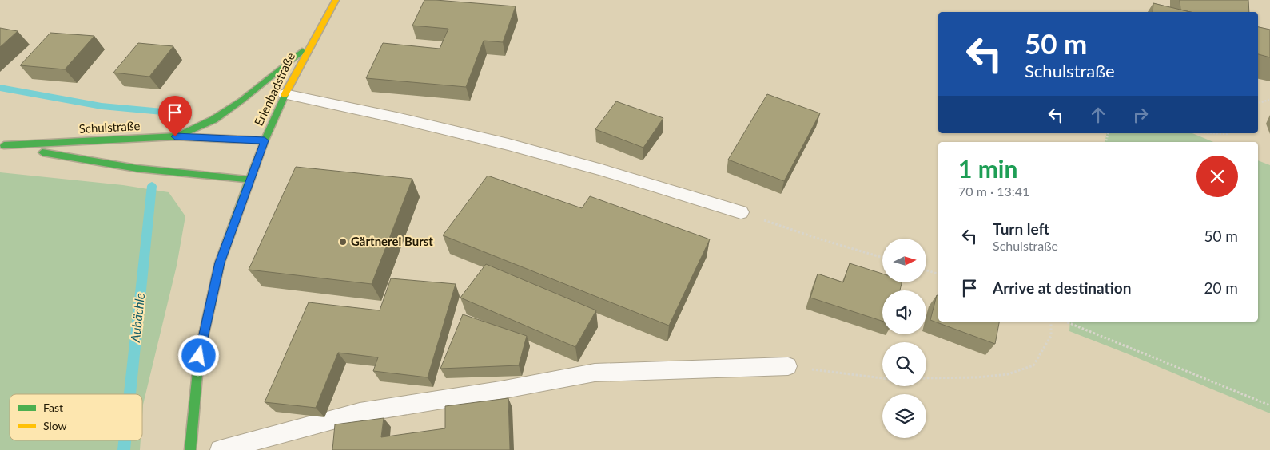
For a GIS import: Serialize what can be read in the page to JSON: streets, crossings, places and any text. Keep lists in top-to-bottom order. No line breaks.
{"streets":{"main road":["Erlenbadstraße","Schulstraße"]},"crossings":[["Erlenbadstraße","Schulstraße"]],"water":["Aubächle"],"places":["Gärtnerei Burst"],"legend":["Fast","Slow"],"north":"right","page":{"turn":["50 m","Schulstraße"],"heading":["1 min","70 m · 13:41"],"list":[{"name":"Turn left","note":"Schulstraße","value":"50 m"},{"name":"Arrive at destination","value":"20 m"}]}}
